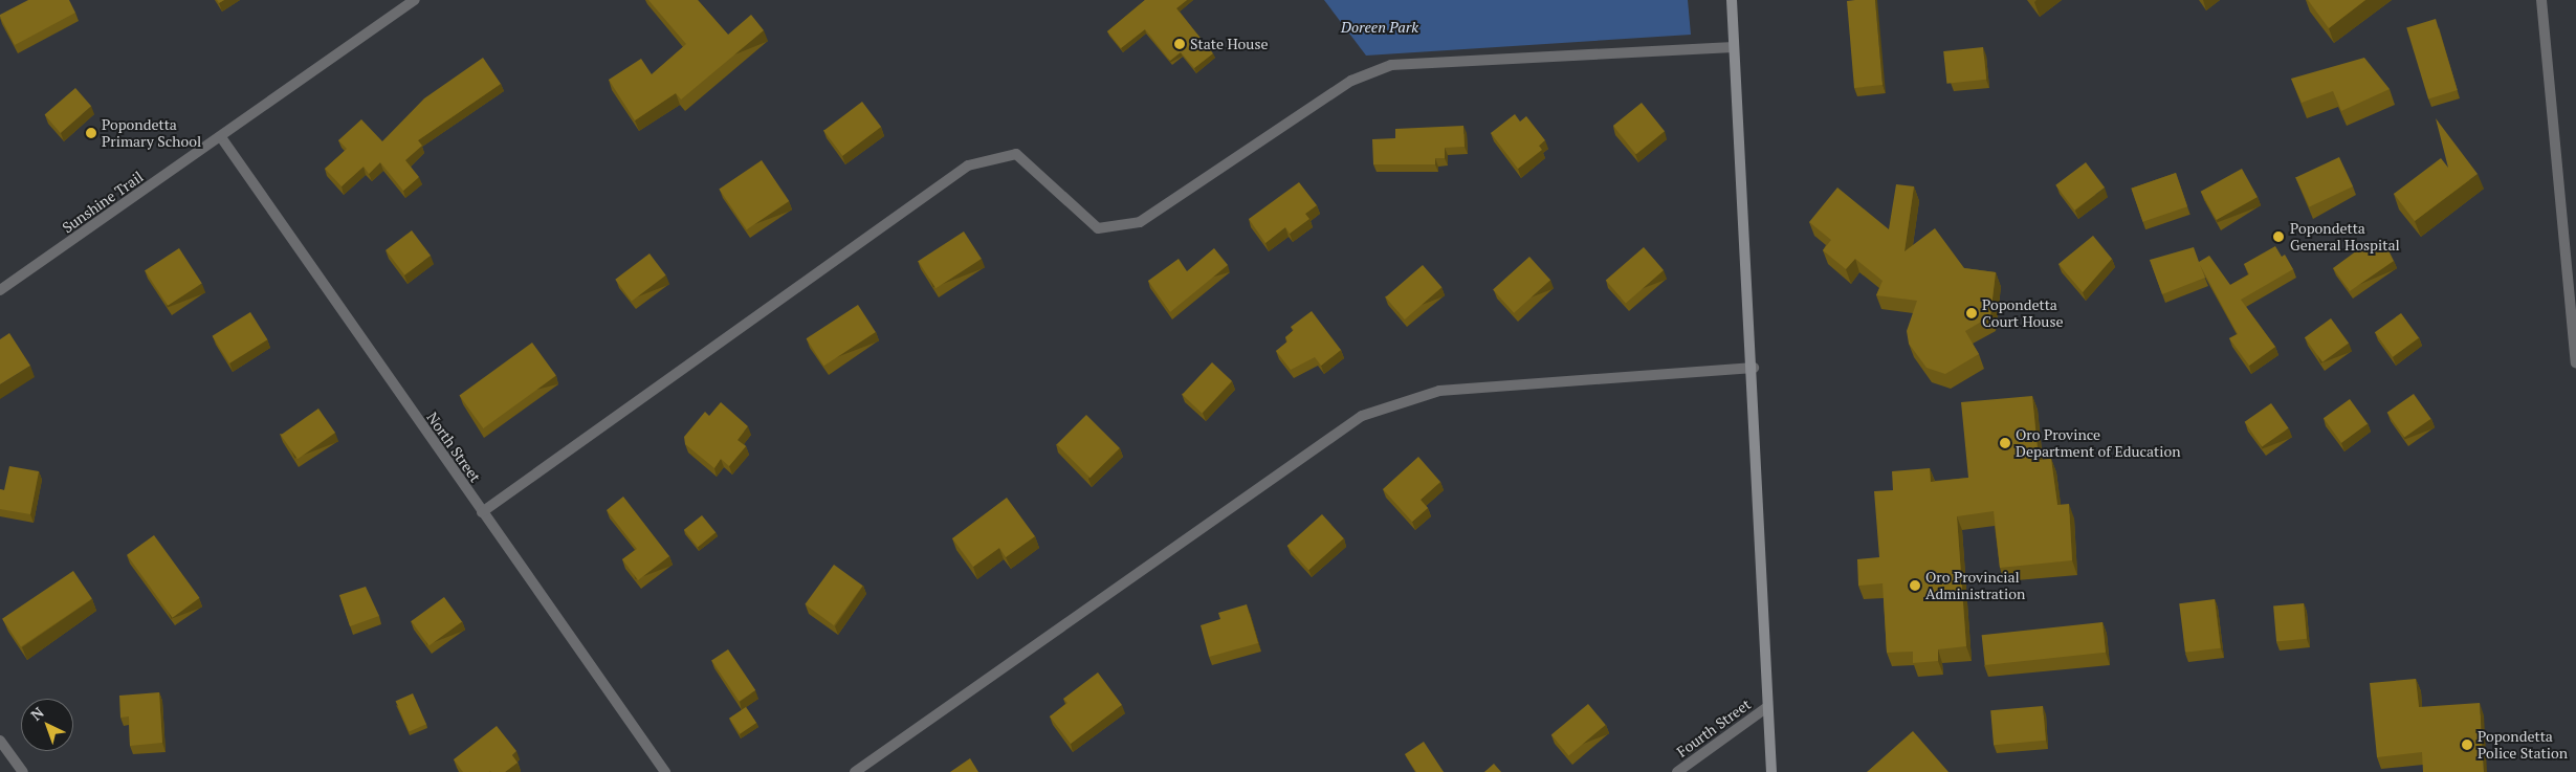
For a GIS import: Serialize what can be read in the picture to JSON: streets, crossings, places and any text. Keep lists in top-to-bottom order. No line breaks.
{"streets":{"street":["Sunshine Trail","North Street","Fourth Street"]},"crossings":[["Sunshine Trail","North Street"]],"parks":["Doreen Park"],"places":["State House","Popondetta Primary School","Popondetta General Hospital","Popondetta Court House","Oro Province Department of Education","Oro Provincial Administration","Popondetta Police Station"],"north":"top left"}
